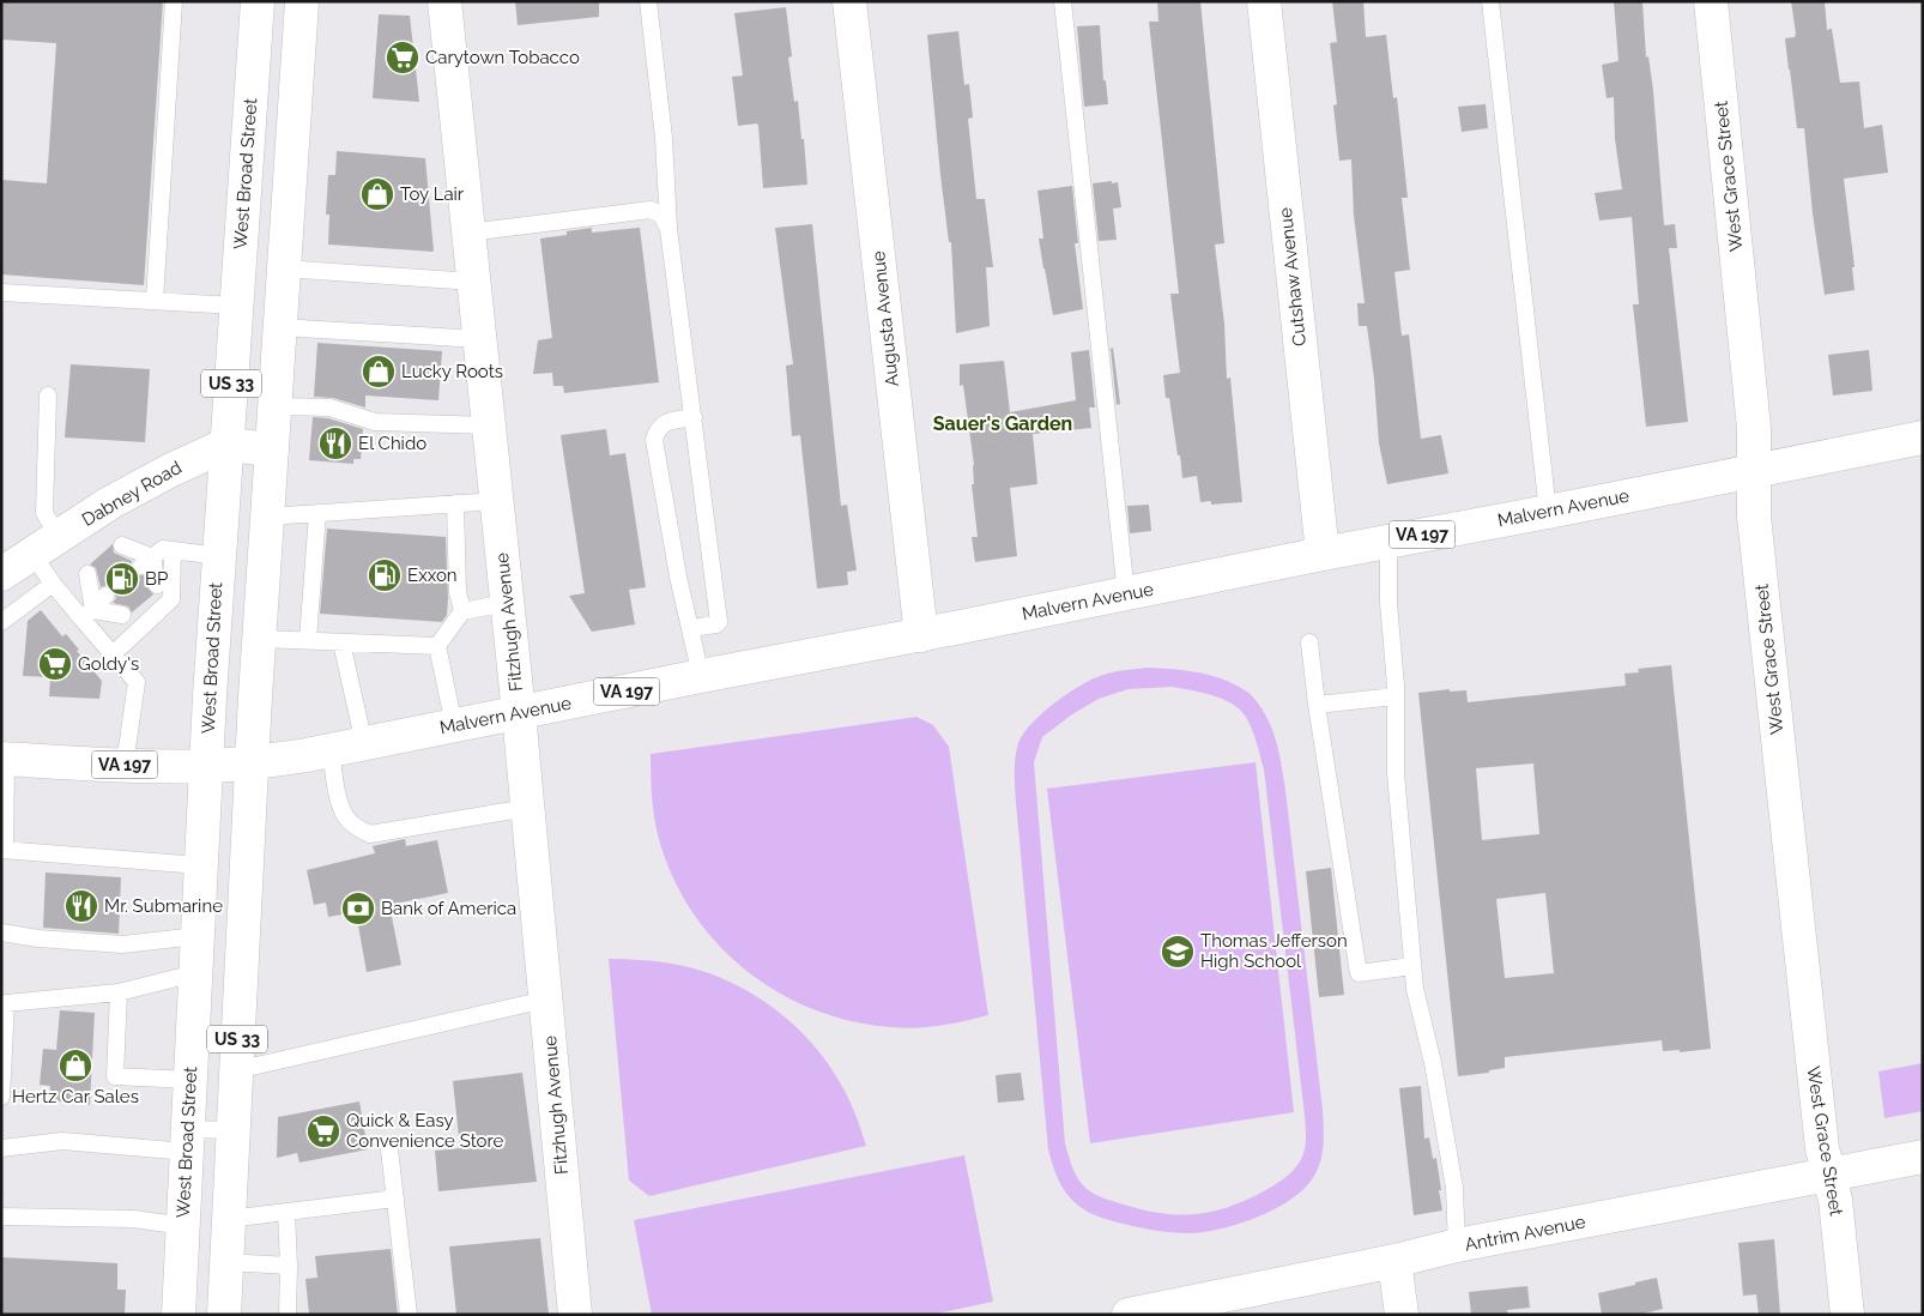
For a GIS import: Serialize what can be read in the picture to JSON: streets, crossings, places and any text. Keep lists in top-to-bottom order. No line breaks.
{"streets":{"street":["West Broad Street","West Grace Street","Cutshaw Avenue","Augusta Avenue","US 33","Dabney Road","Malvern Avenue","VA 197","Fitzhugh Avenue","Antrim Avenue"]},"crossings":[["West Broad Street","Dabney Road"],["West Broad Street","VA 197"],["West Grace Street","Malvern Avenue"],["West Grace Street","Antrim Avenue"],["Cutshaw Avenue","Malvern Avenue"],["Augusta Avenue","Malvern Avenue"],["US 33","Malvern Avenue"],["US 33","VA 197"],["Malvern Avenue","VA 197"],["Malvern Avenue","Fitzhugh Avenue"]],"districts":["Sauer's Garden"],"places":{"supermarket":["Carytown Tobacco","Goldy's","Quick & Easy Convenience Store"],"shop":["Toy Lair","Lucky Roots","Hertz Car Sales"],"restaurant":["El Chido","Mr. Submarine"],"fuel station":["Exxon","BP"],"bank":["Bank of America"],"school or university":["Thomas Jefferson High School"]}}
